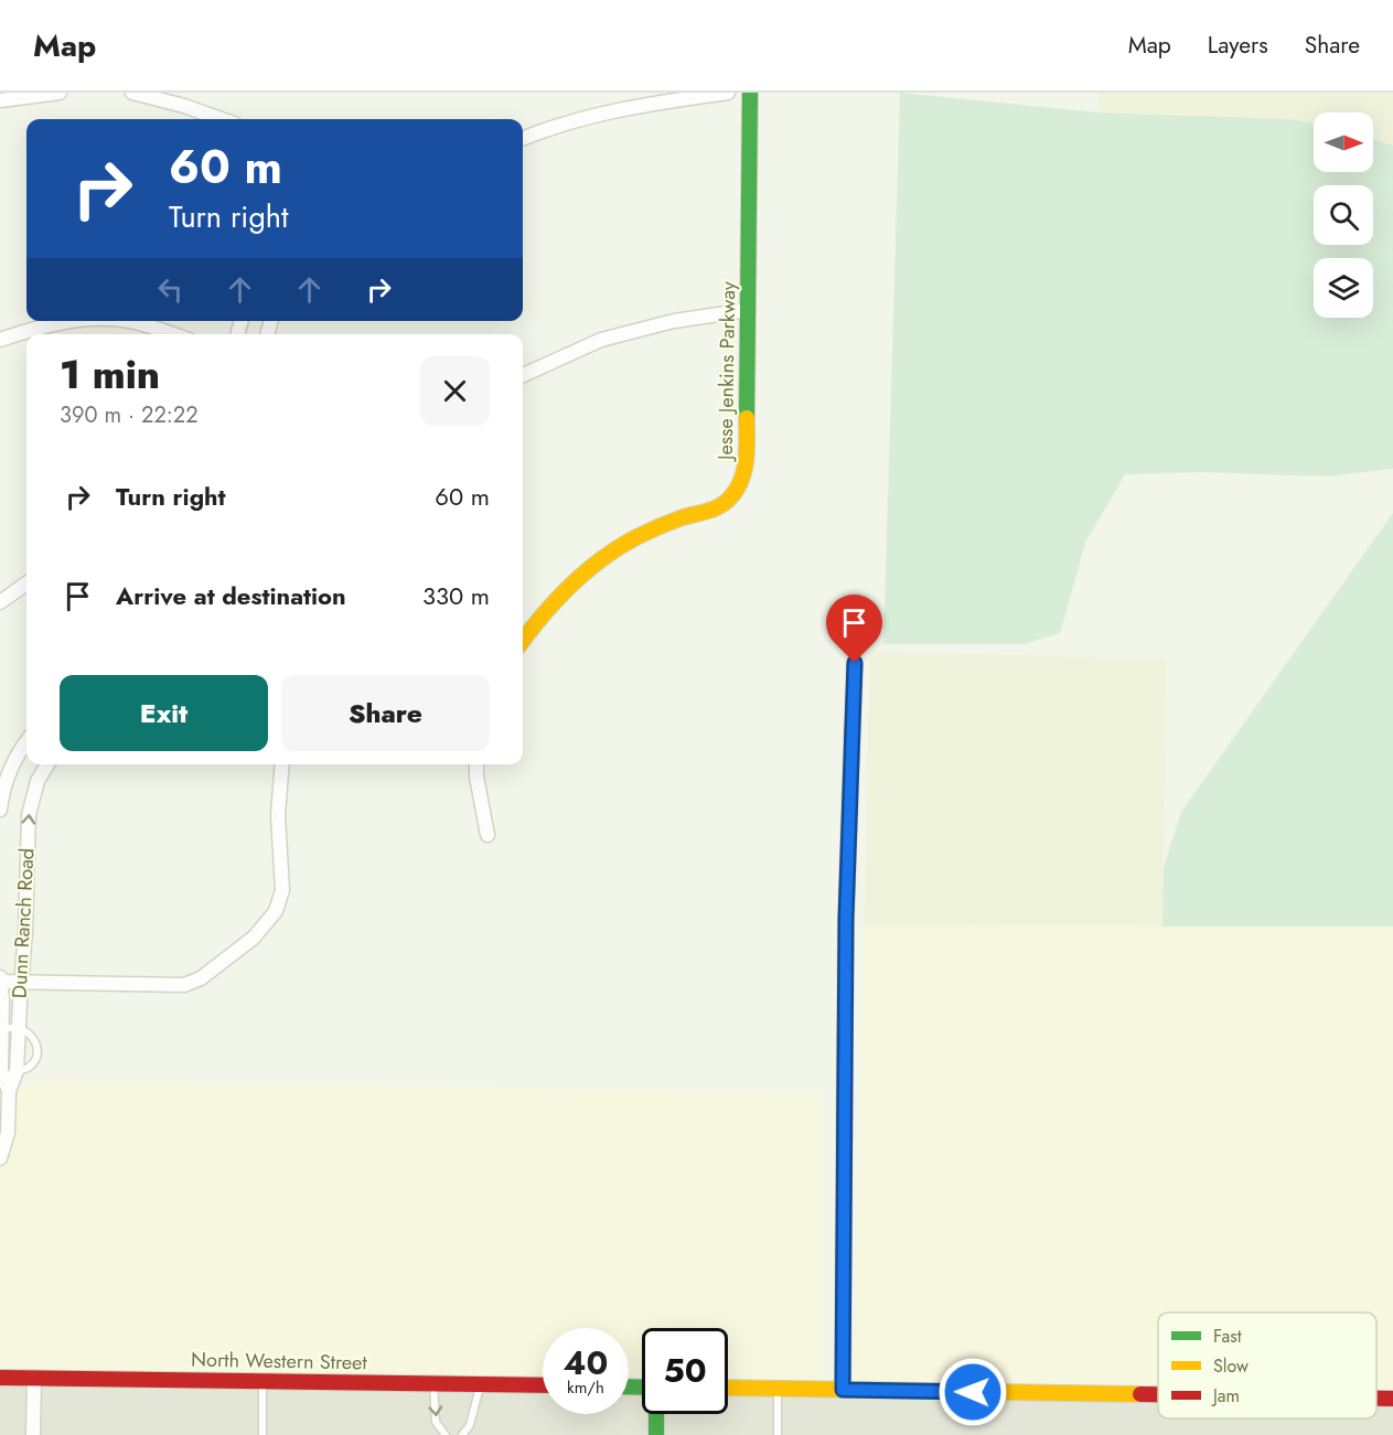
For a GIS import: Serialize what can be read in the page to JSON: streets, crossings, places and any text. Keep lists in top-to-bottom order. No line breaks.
{"streets":{"street":["Jesse Jenkins Parkway","Dunn Ranch Road","North Western Street"]},"one_way":["Dunn Ranch Road"],"legend":["Fast","Slow","Jam"],"north":"right","page":{"header":"Map","nav":["Map","Layers","Share"],"turn":["60 m","Turn right"],"heading":["1 min","390 m · 22:22"],"list":[{"name":"Turn right","value":"60 m"},{"name":"Arrive at destination","value":"330 m"}],"buttons":["Exit","Share"],"speed":"40 km/h","limit":"50"}}
